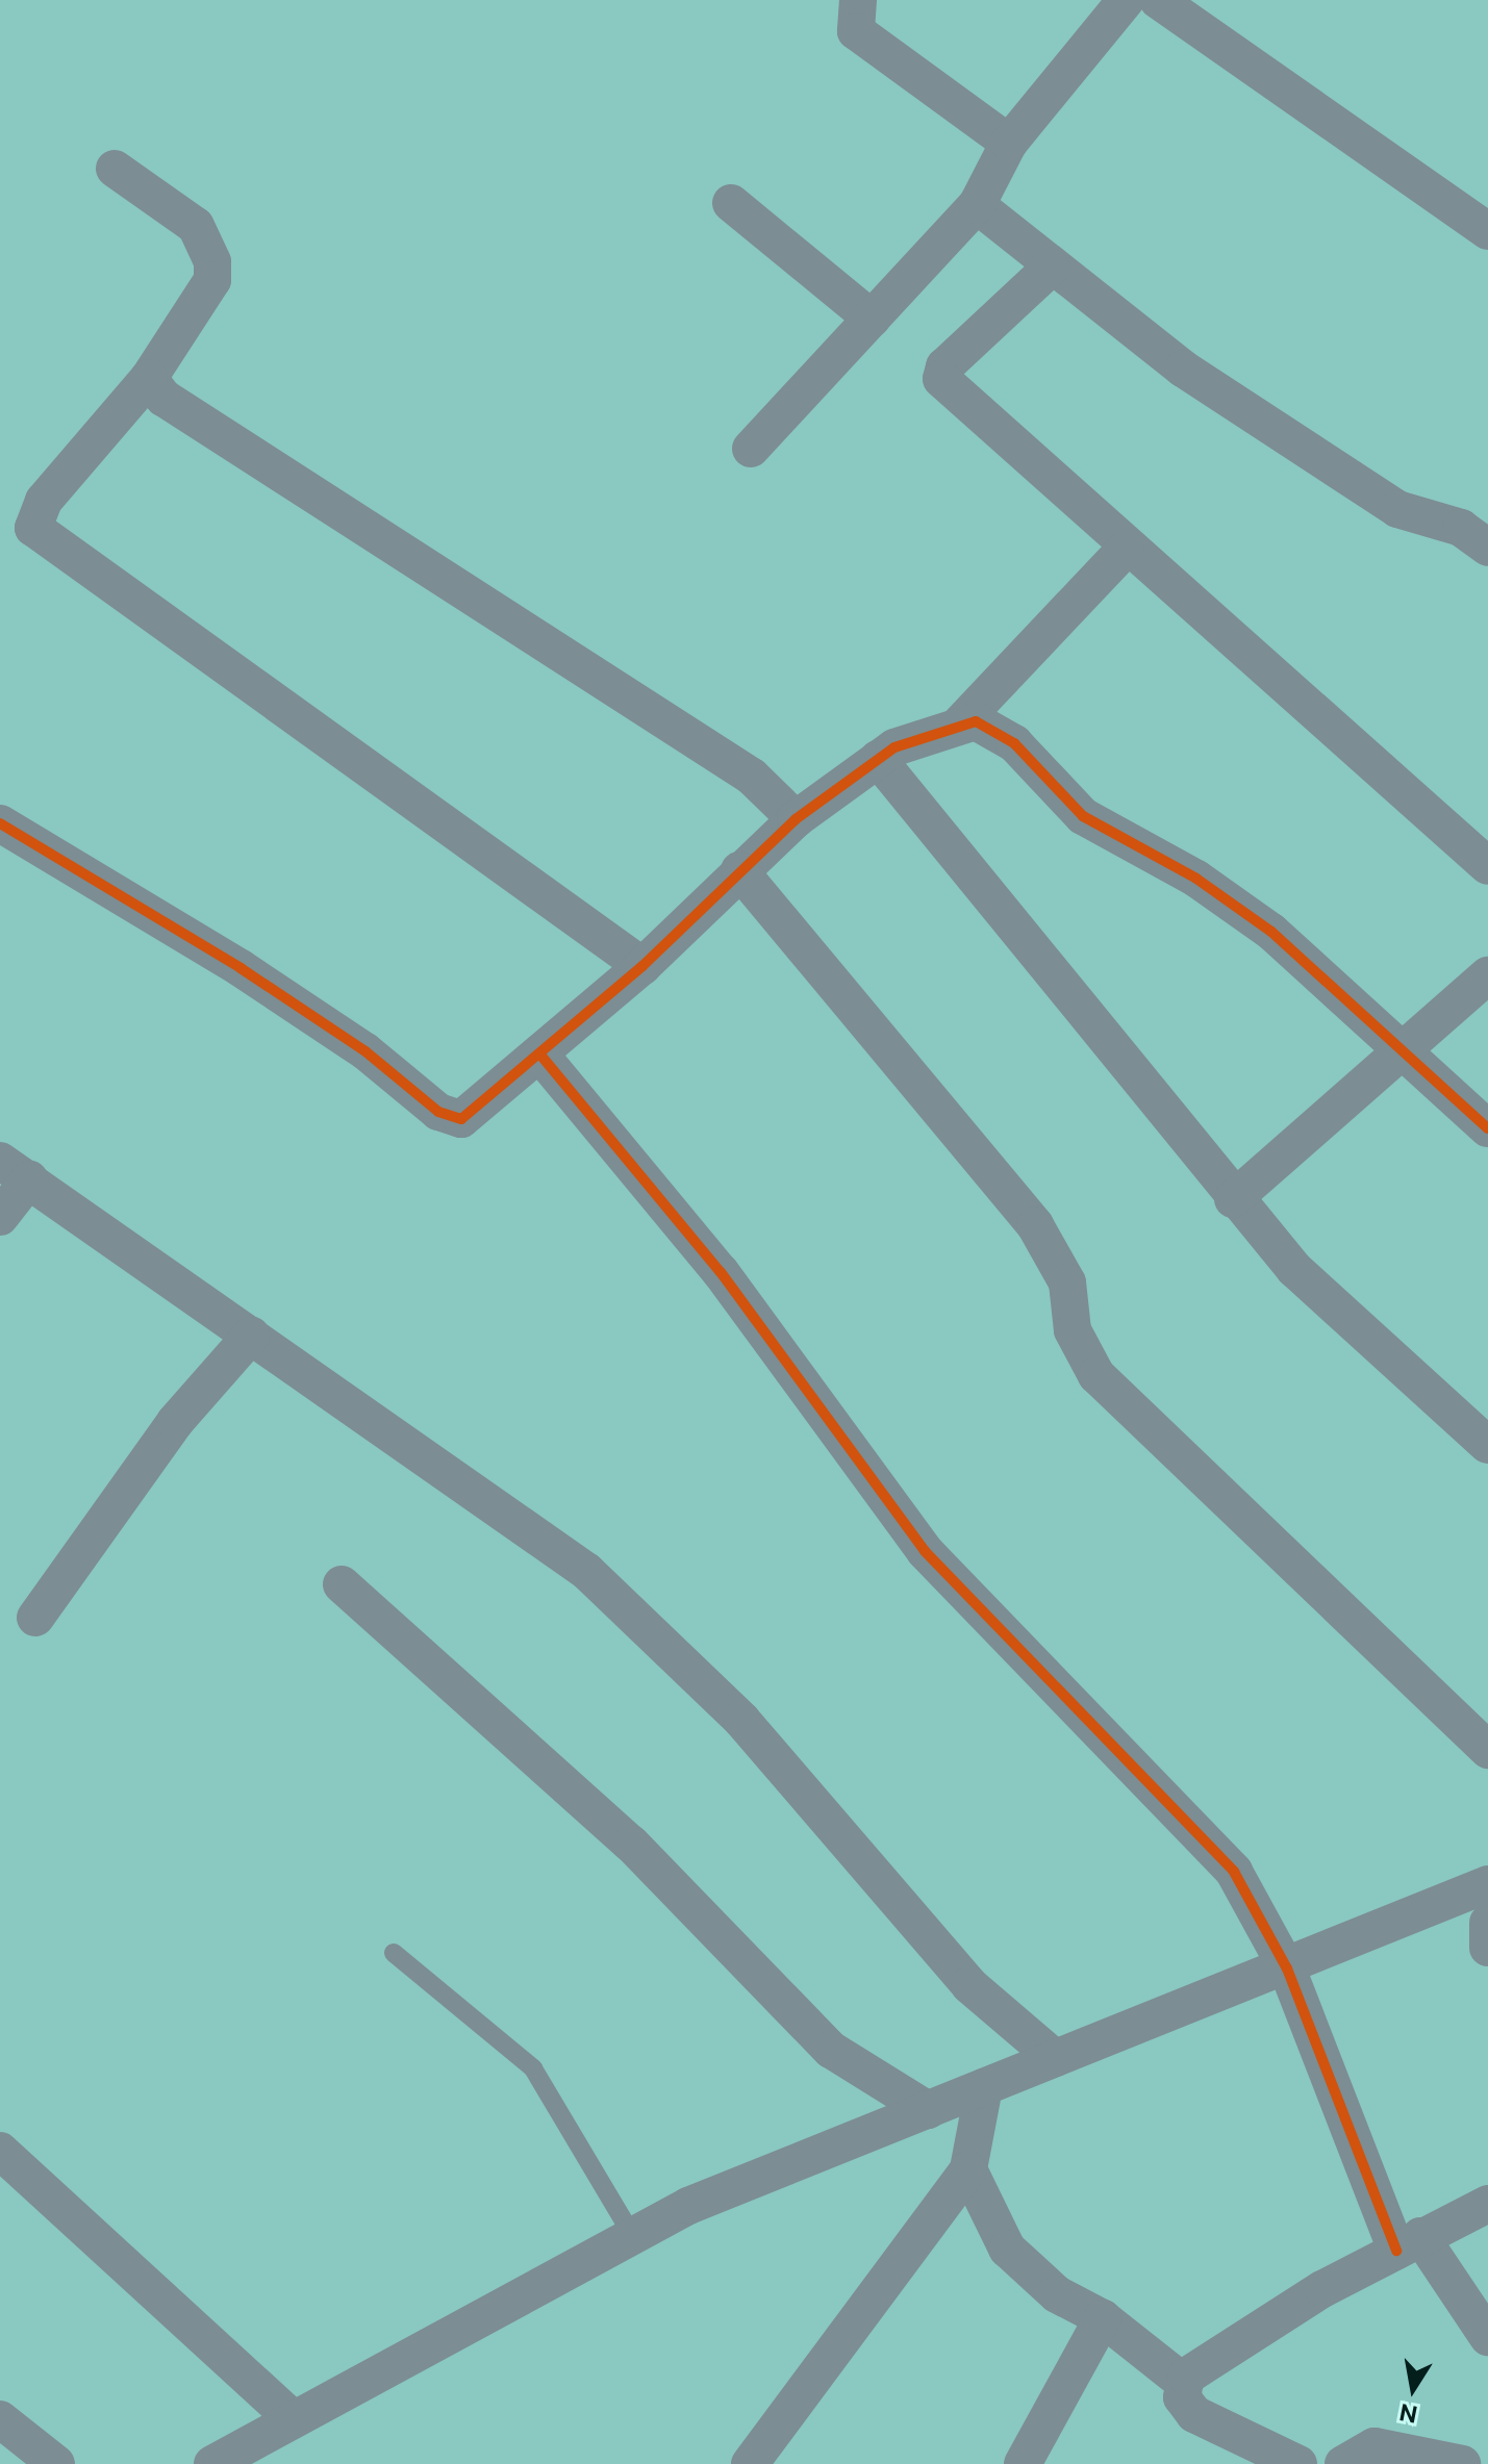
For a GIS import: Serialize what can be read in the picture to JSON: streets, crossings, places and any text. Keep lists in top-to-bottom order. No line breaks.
{"north":"bottom"}
